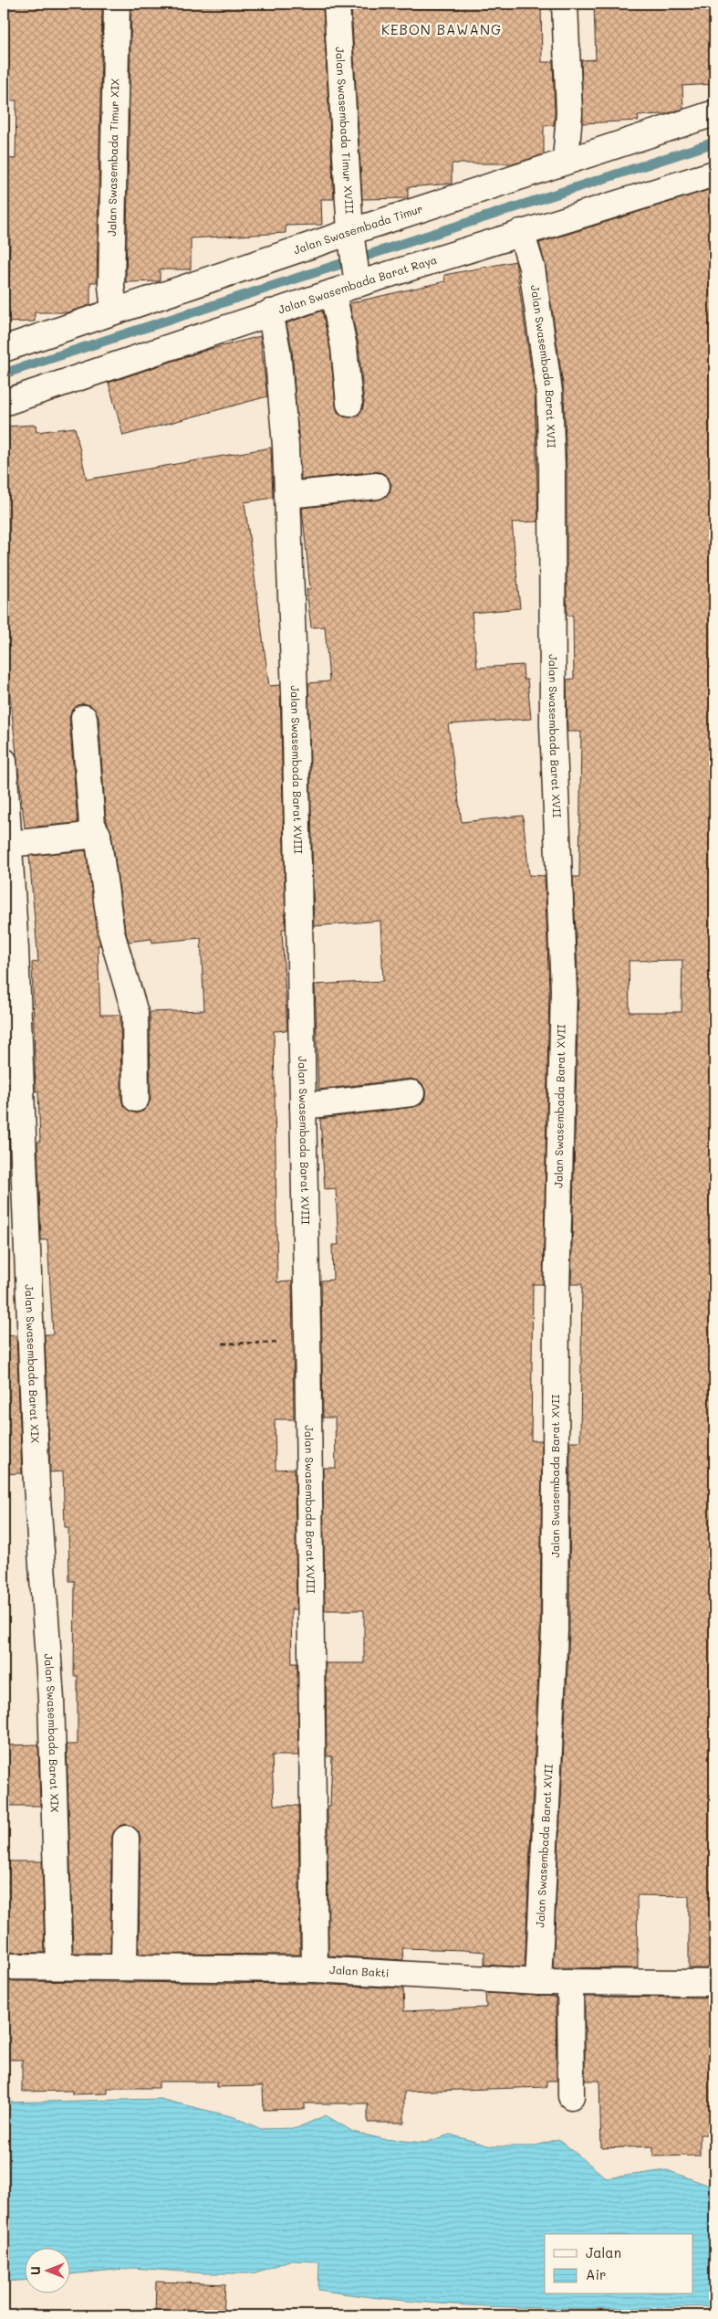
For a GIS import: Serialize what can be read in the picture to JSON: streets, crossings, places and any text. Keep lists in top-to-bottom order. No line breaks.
{"streets":{"street":["Jalan Swasembada Timur XVIII","Jalan Swasembada Timur XIX","Jalan Swasembada Timur","Jalan Swasembada Barat Raya","Jalan Swasembada Barat XVII","Jalan Swasembada Barat XVIII","Jalan Swasembada Barat XIX","Jalan Bakti"]},"crossings":[["Jalan Swasembada Timur XVIII","Jalan Swasembada Timur"],["Jalan Swasembada Timur XVIII","Jalan Swasembada Barat Raya"],["Jalan Swasembada Timur XIX","Jalan Swasembada Timur"],["Jalan Swasembada Barat Raya","Jalan Swasembada Barat XVII"],["Jalan Swasembada Barat Raya","Jalan Swasembada Barat XVIII"],["Jalan Swasembada Barat XVII","Jalan Bakti"],["Jalan Swasembada Barat XVIII","Jalan Bakti"],["Jalan Swasembada Barat XIX","Jalan Bakti"]],"districts":["KEBON BAWANG"],"legend":["Jalan","Air"],"north":"left"}
